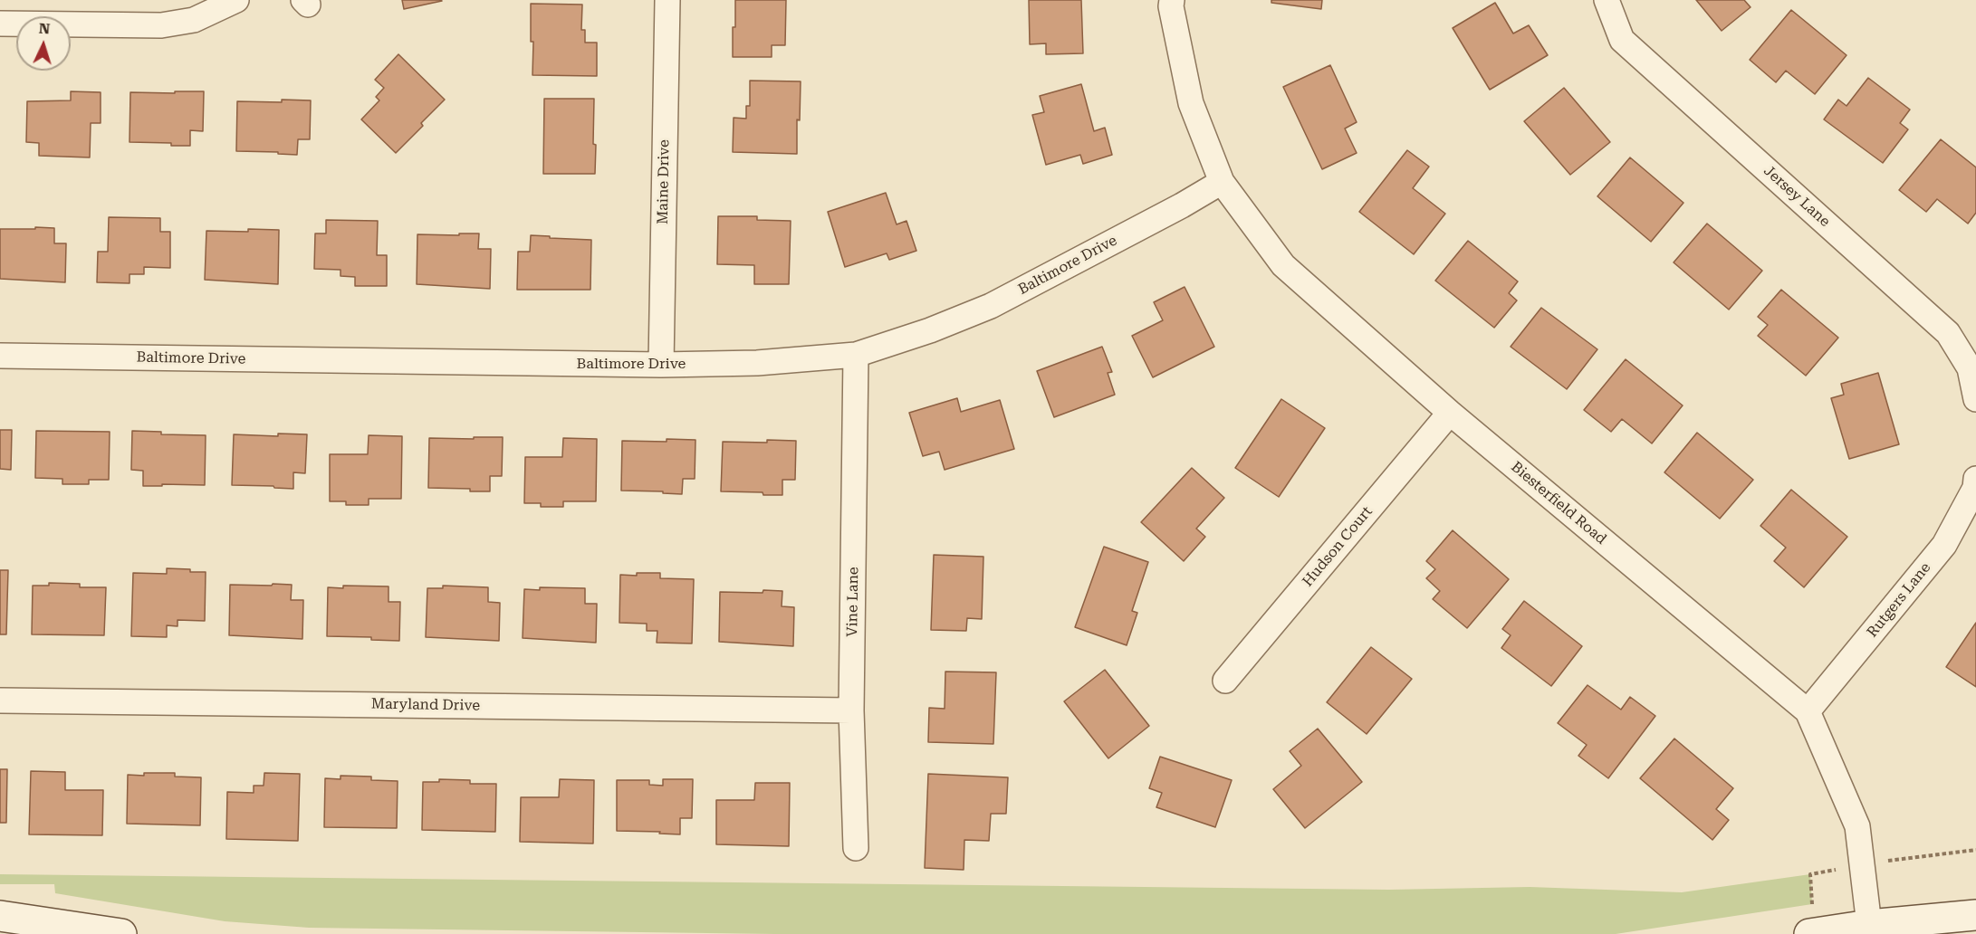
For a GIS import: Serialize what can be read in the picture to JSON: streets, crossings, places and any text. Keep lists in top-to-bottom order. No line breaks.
{"streets":{"street":["Maine Drive","Jersey Lane","Baltimore Drive","Biesterfield Road","Hudson Court","Rutgers Lane","Vine Lane","Maryland Drive"]},"crossings":[["Maine Drive","Baltimore Drive"],["Baltimore Drive","Biesterfield Road"],["Baltimore Drive","Vine Lane"],["Biesterfield Road","Hudson Court"],["Biesterfield Road","Rutgers Lane"],["Vine Lane","Maryland Drive"]],"north":"top"}
